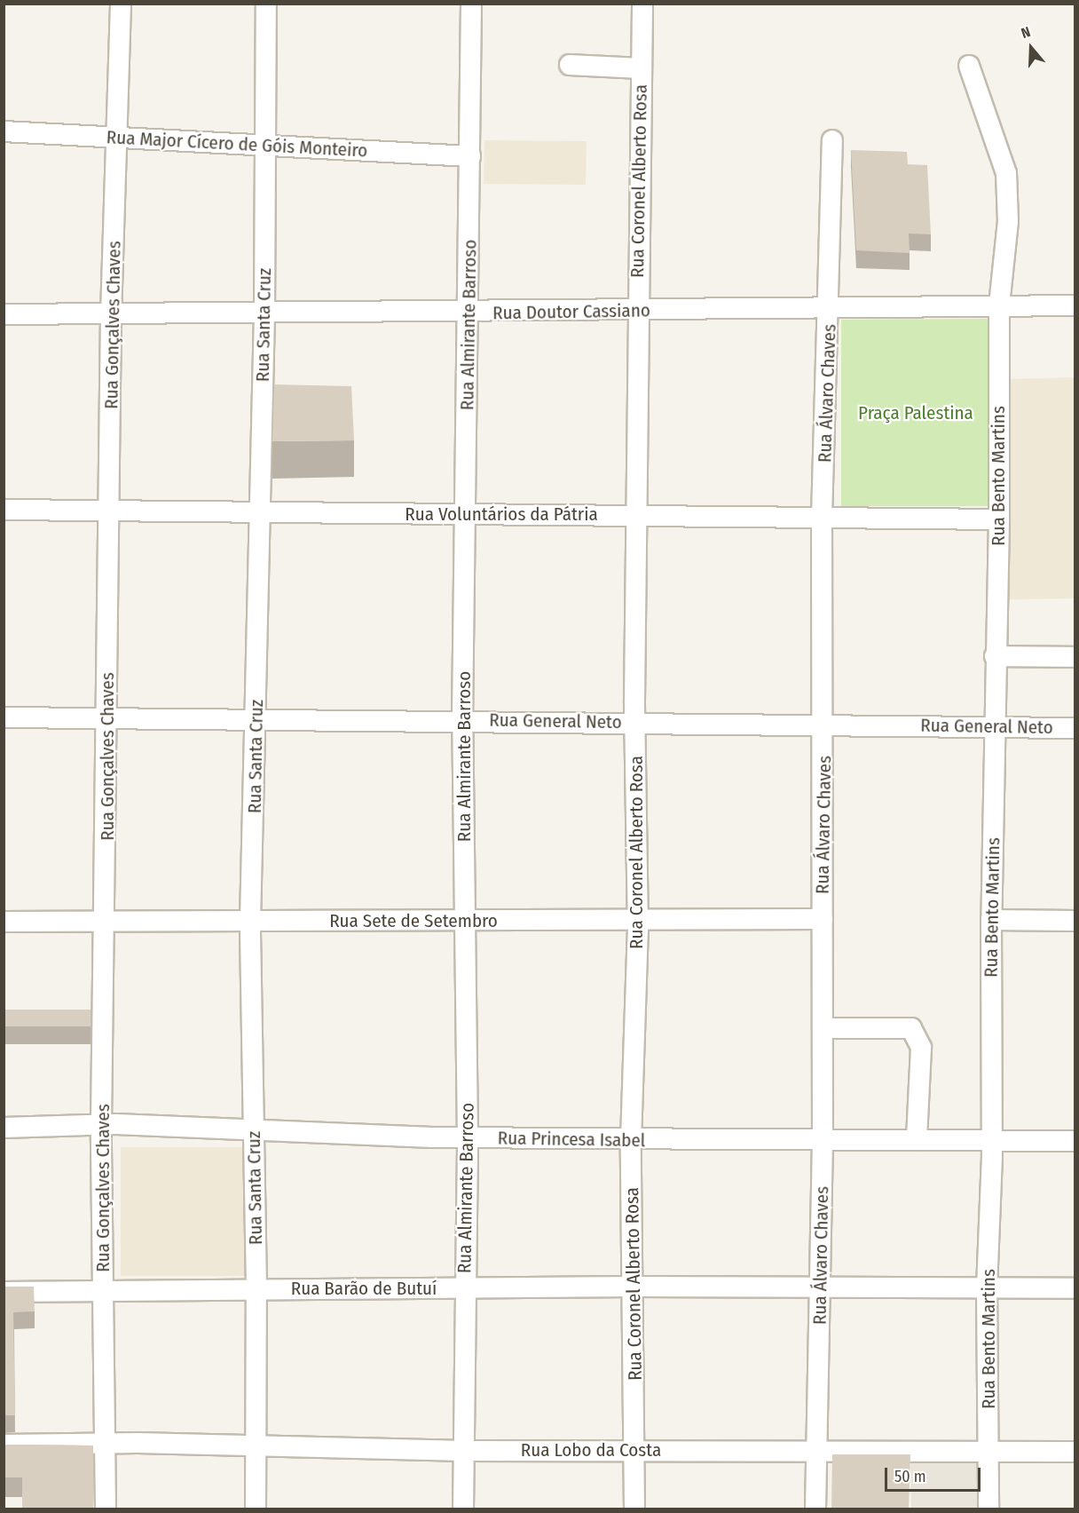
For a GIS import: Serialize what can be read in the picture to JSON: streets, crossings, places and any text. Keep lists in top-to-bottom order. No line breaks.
{"streets":{"street":["Rua Major Cícero de Góis Monteiro","Rua Coronel Alberto Rosa","Rua Doutor Cassiano","Rua Gonçalves Chaves","Rua Santa Cruz","Rua Almirante Barroso","Rua Álvaro Chaves","Rua Bento Martins","Rua Voluntários da Pátria","Rua General Neto","Rua Sete de Setembro","Rua Princesa Isabel","Rua Barão de Butuí","Rua Lobo da Costa"]},"crossings":[["Rua Major Cícero de Góis Monteiro","Rua Gonçalves Chaves"],["Rua Major Cícero de Góis Monteiro","Rua Santa Cruz"],["Rua Major Cícero de Góis Monteiro","Rua Almirante Barroso"],["Rua Coronel Alberto Rosa","Rua Doutor Cassiano"],["Rua Coronel Alberto Rosa","Rua Voluntários da Pátria"],["Rua Coronel Alberto Rosa","Rua General Neto"],["Rua Coronel Alberto Rosa","Rua Sete de Setembro"],["Rua Coronel Alberto Rosa","Rua Princesa Isabel"],["Rua Coronel Alberto Rosa","Rua Barão de Butuí"],["Rua Coronel Alberto Rosa","Rua Lobo da Costa"],["Rua Doutor Cassiano","Rua Gonçalves Chaves"],["Rua Doutor Cassiano","Rua Santa Cruz"],["Rua Doutor Cassiano","Rua Almirante Barroso"],["Rua Doutor Cassiano","Rua Álvaro Chaves"],["Rua Doutor Cassiano","Rua Bento Martins"],["Rua Gonçalves Chaves","Rua Voluntários da Pátria"],["Rua Gonçalves Chaves","Rua General Neto"],["Rua Gonçalves Chaves","Rua Sete de Setembro"],["Rua Gonçalves Chaves","Rua Princesa Isabel"],["Rua Gonçalves Chaves","Rua Barão de Butuí"],["Rua Gonçalves Chaves","Rua Lobo da Costa"],["Rua Santa Cruz","Rua Voluntários da Pátria"],["Rua Santa Cruz","Rua General Neto"],["Rua Santa Cruz","Rua Sete de Setembro"],["Rua Santa Cruz","Rua Princesa Isabel"],["Rua Santa Cruz","Rua Barão de Butuí"],["Rua Santa Cruz","Rua Lobo da Costa"],["Rua Almirante Barroso","Rua Voluntários da Pátria"],["Rua Almirante Barroso","Rua General Neto"],["Rua Almirante Barroso","Rua Sete de Setembro"],["Rua Almirante Barroso","Rua Princesa Isabel"],["Rua Almirante Barroso","Rua Barão de Butuí"],["Rua Almirante Barroso","Rua Lobo da Costa"],["Rua Álvaro Chaves","Rua Voluntários da Pátria"],["Rua Álvaro Chaves","Rua General Neto"],["Rua Álvaro Chaves","Rua Sete de Setembro"],["Rua Álvaro Chaves","Rua Princesa Isabel"],["Rua Álvaro Chaves","Rua Barão de Butuí"],["Rua Álvaro Chaves","Rua Lobo da Costa"],["Rua Bento Martins","Rua Voluntários da Pátria"],["Rua Bento Martins","Rua General Neto"],["Rua Bento Martins","Rua Princesa Isabel"],["Rua Bento Martins","Rua Barão de Butuí"],["Rua Bento Martins","Rua Lobo da Costa"]],"parks":["Praça Palestina"],"scale_bar":"50 m","north":"top"}
